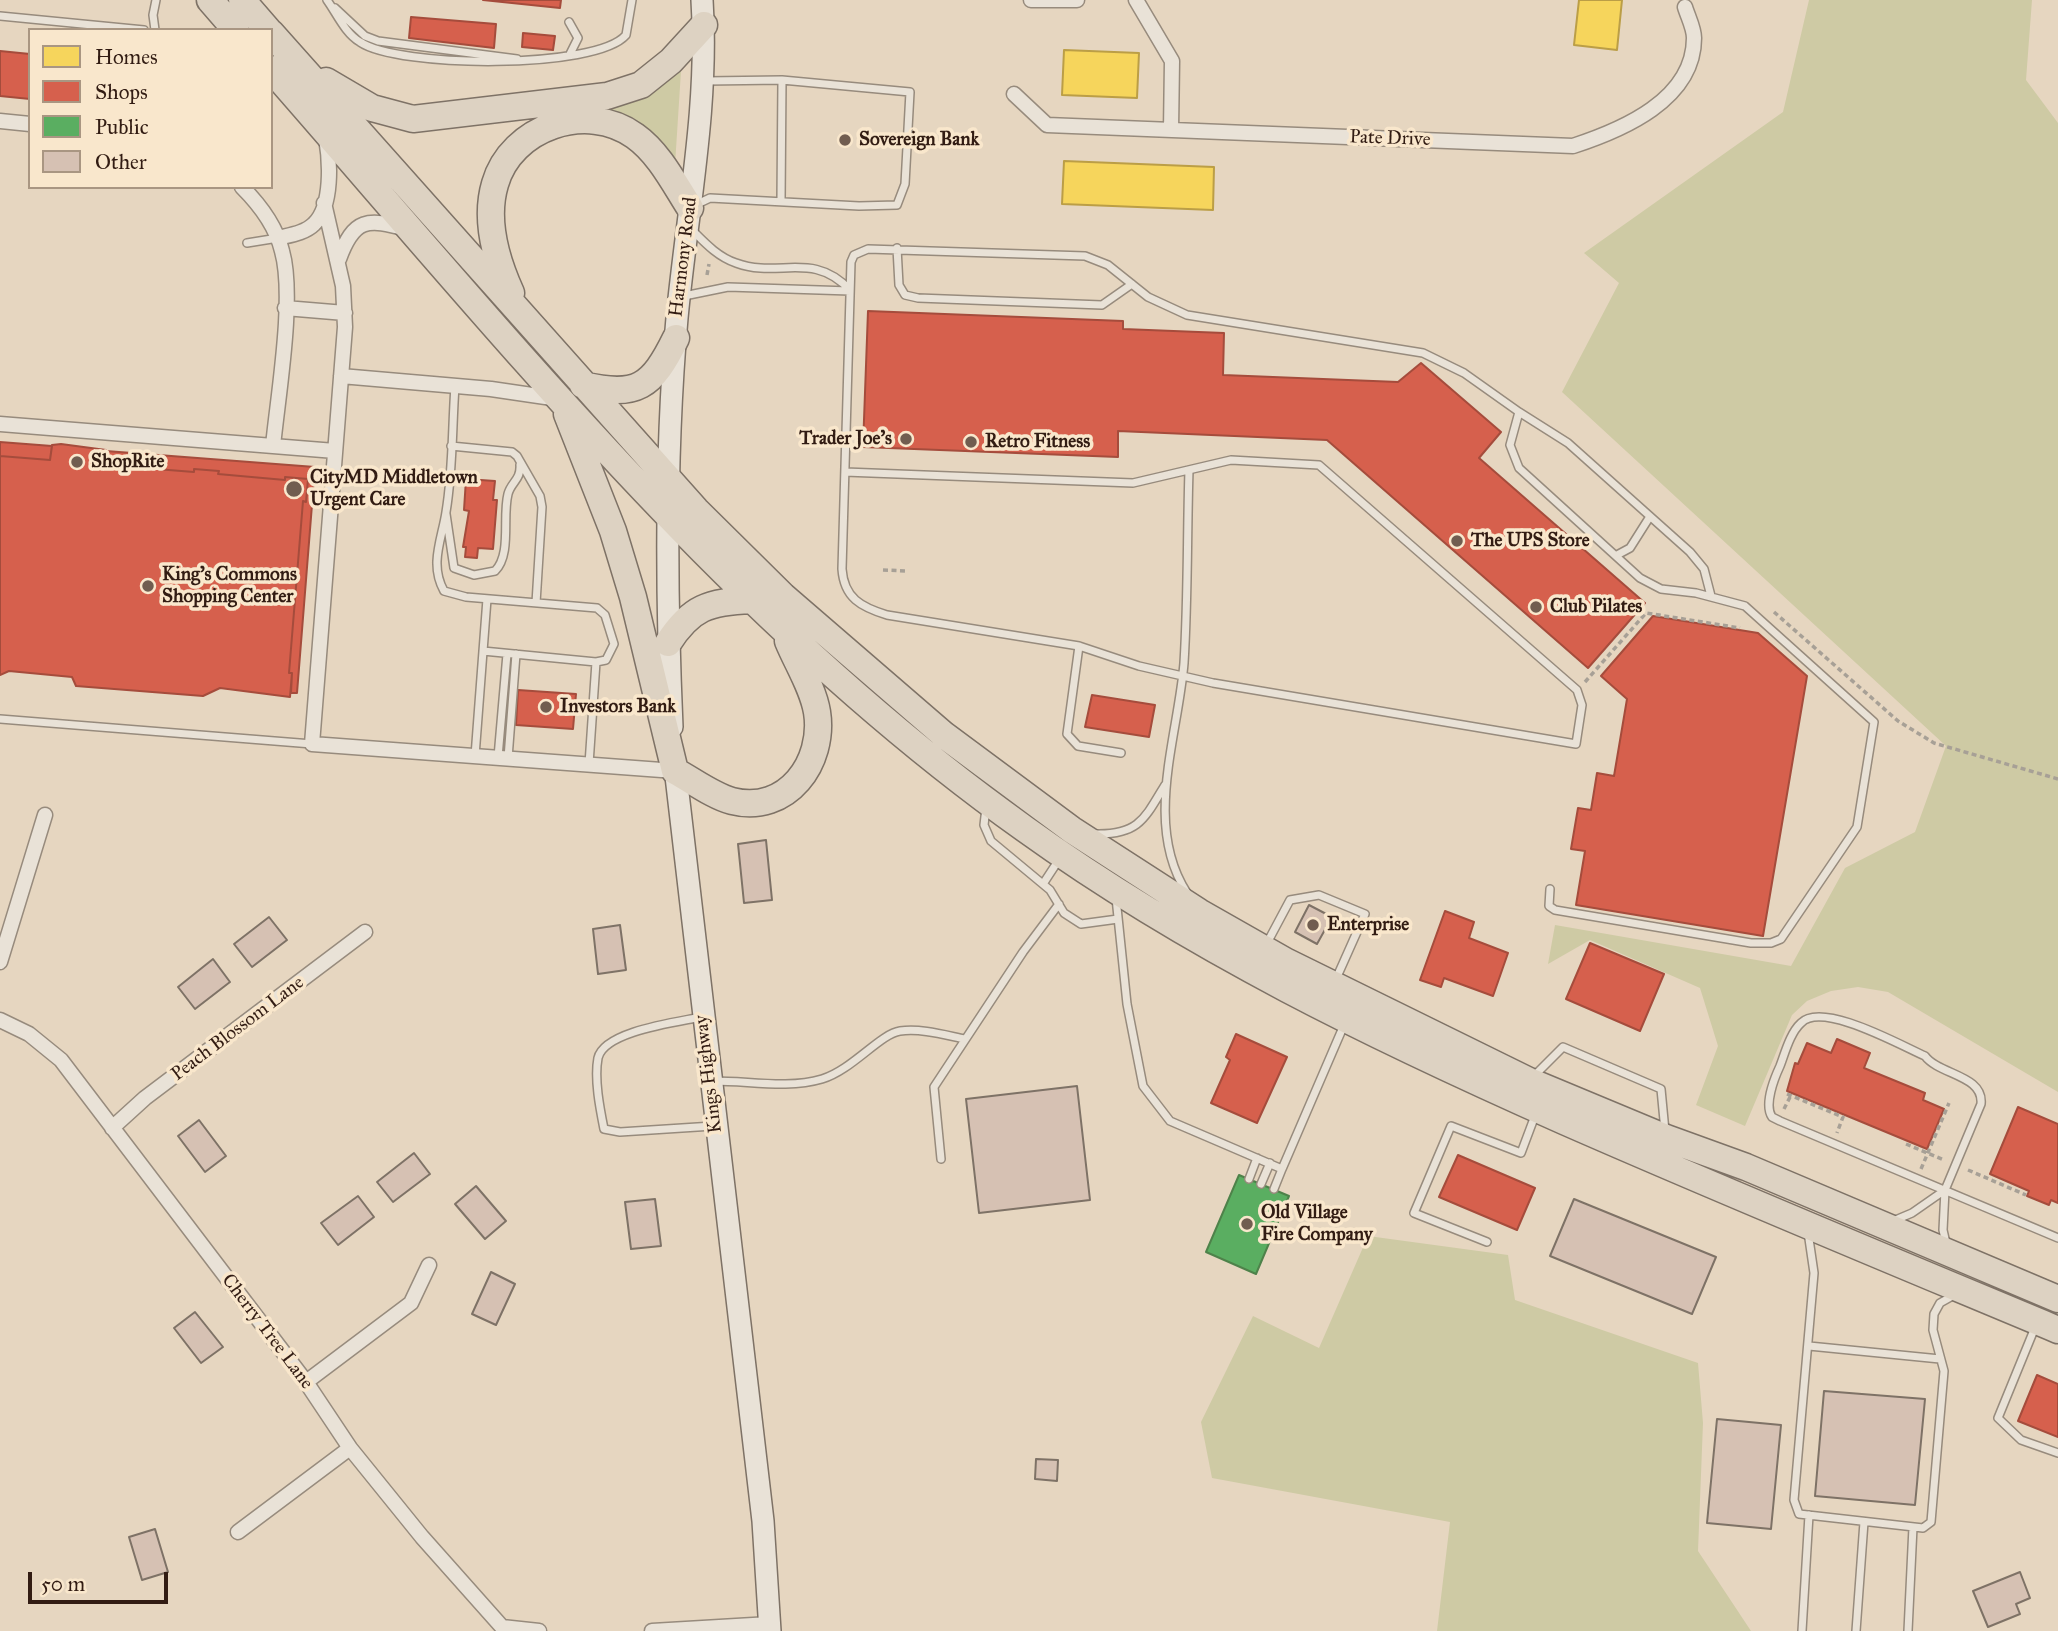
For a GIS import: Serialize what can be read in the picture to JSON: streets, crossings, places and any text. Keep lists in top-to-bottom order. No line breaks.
{"streets":{"street":["Pate Drive","Harmony Road","Peach Blossom Lane","Kings Highway","Cherry Tree Lane"]},"crossings":[["Harmony Road","Kings Highway"],["Peach Blossom Lane","Cherry Tree Lane"]],"places":["Sovereign Bank","Trader Joe's","Retro Fitness","ShopRite","CityMD Middletown Urgent Care","The UPS Store","King's Commons Shopping Center","Club Pilates","Investors Bank","Enterprise","Old Village Fire Company"],"legend":["Homes","Shops","Public","Other"],"scale_bar":"50 m"}
